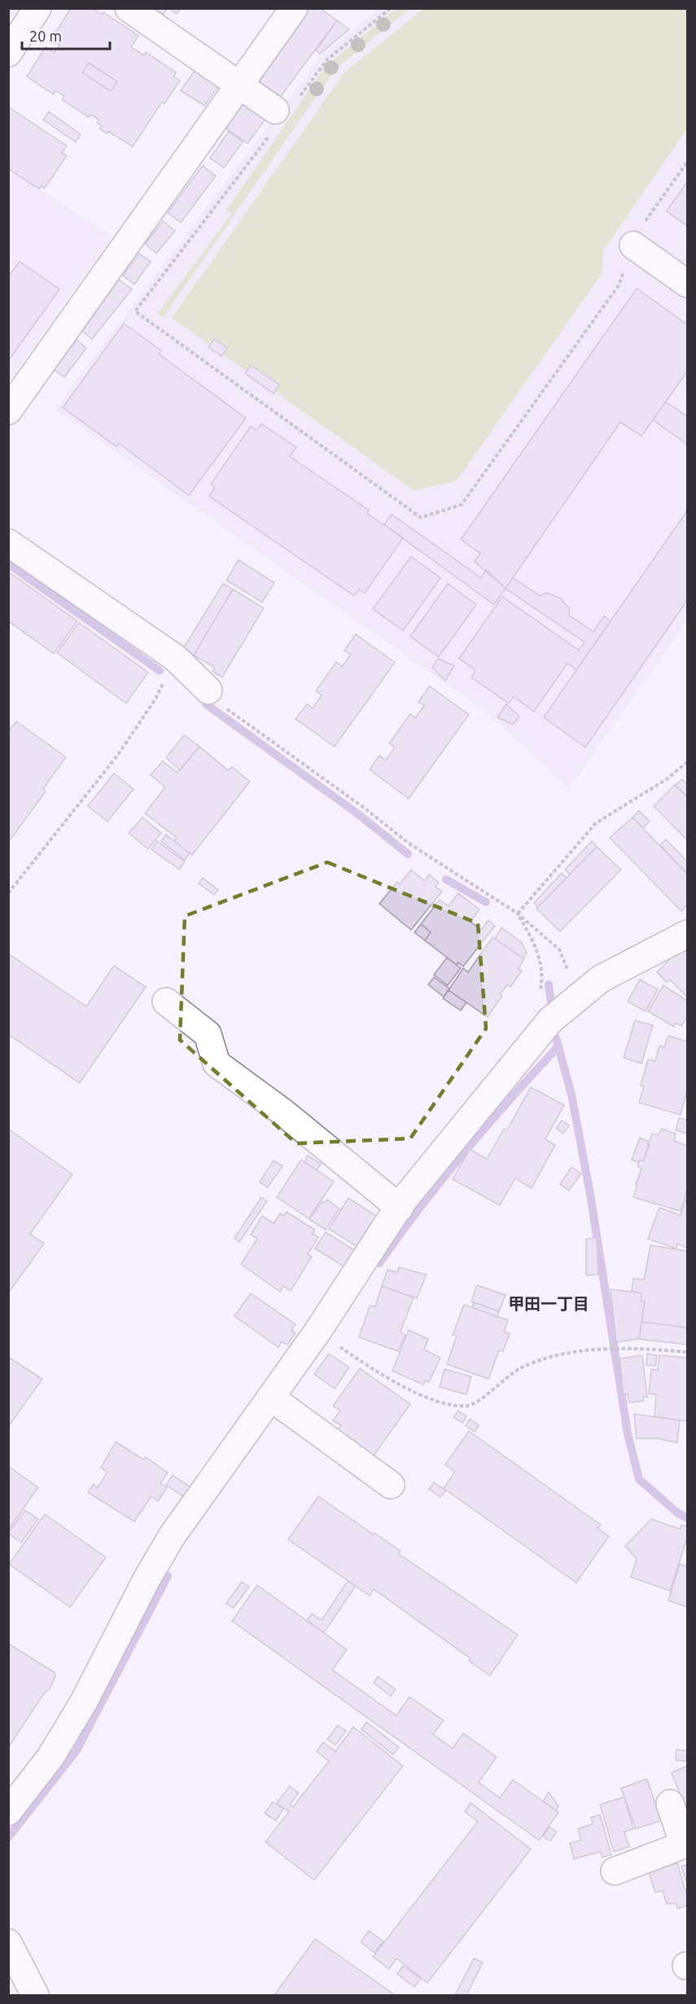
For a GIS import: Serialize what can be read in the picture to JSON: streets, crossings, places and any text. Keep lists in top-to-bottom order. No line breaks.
{"districts":["甲田一丁目"],"scale_bar":"20 m"}
